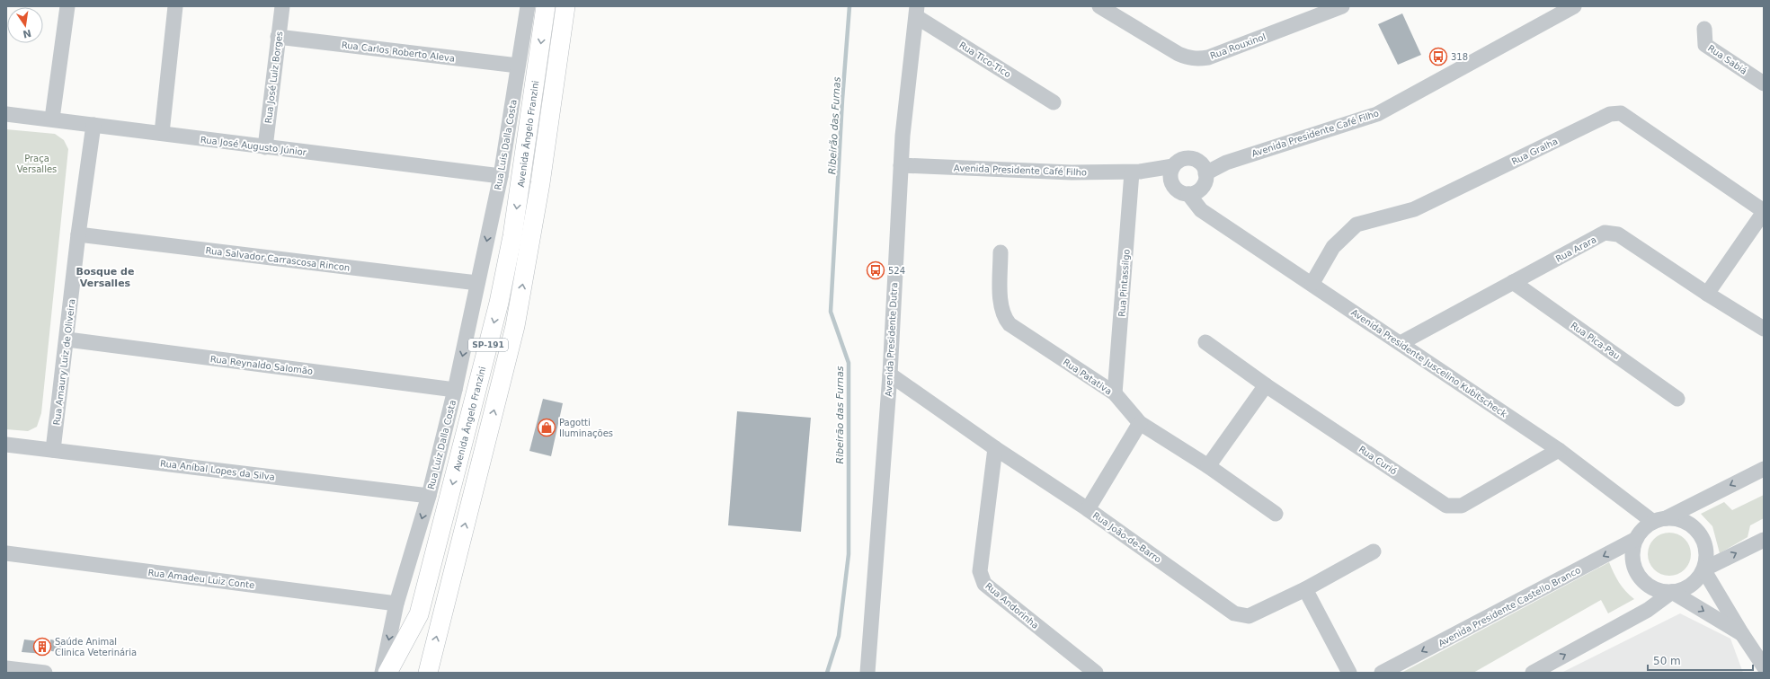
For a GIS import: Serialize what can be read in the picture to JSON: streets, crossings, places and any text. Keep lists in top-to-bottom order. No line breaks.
{"streets":{"main road":["Avenida Ângelo Franzini","SP-191"],"street":["Rua Rouxinol","Rua Carlos Roberto Aleva","Rua Tico-Tico","Rua Sabiá","Rua José Luiz Borges","Avenida Presidente Café Filho","Rua Luis Dalla Costa","Rua José Augusto Júnior","Rua Gralha","Rua Arara","Rua Salvador Carrascosa Rincon","Rua Pintassilgo","Avenida Presidente Dutra","Rua Pica-Pau","Rua Amaury Luiz de Oliveira","Avenida Presidente Juscelino Kubitscheck","Rua Reynaldo Salomão","Rua Patativa","Rua Luiz Dalla Costa","Rua Curió","Rua Aníbal Lopes da Silva","Rua João-de-Barro","Rua Amadeu Luiz Conte","Rua Andorinha","Avenida Presidente Castello Branco"]},"crossings":[["Rua Carlos Roberto Aleva","Rua José Luiz Borges"],["Rua Carlos Roberto Aleva","Rua Luis Dalla Costa"],["Rua Tico-Tico","Avenida Presidente Dutra"],["Rua José Luiz Borges","Rua José Augusto Júnior"],["Avenida Presidente Café Filho","Rua Pintassilgo"],["Avenida Presidente Café Filho","Avenida Presidente Dutra"],["Avenida Presidente Café Filho","Avenida Presidente Juscelino Kubitscheck"],["Rua Luis Dalla Costa","Rua José Augusto Júnior"],["Rua Luis Dalla Costa","Rua Salvador Carrascosa Rincon"],["Rua Luis Dalla Costa","Rua Luiz Dalla Costa"],["Rua José Augusto Júnior","Rua Amaury Luiz de Oliveira"],["Rua Gralha","Avenida Presidente Juscelino Kubitscheck"],["Rua Arara","Rua Pica-Pau"],["Rua Arara","Avenida Presidente Juscelino Kubitscheck"],["Rua Salvador Carrascosa Rincon","Rua Amaury Luiz de Oliveira"],["Rua Salvador Carrascosa Rincon","Rua Luiz Dalla Costa"],["Rua Pintassilgo","Rua Patativa"],["Avenida Presidente Dutra","Rua João-de-Barro"],["Rua Amaury Luiz de Oliveira","Rua Reynaldo Salomão"],["Rua Amaury Luiz de Oliveira","Rua Aníbal Lopes da Silva"],["Avenida Presidente Juscelino Kubitscheck","Rua Curió"],["Avenida Presidente Juscelino Kubitscheck","Avenida Presidente Castello Branco"],["Rua Reynaldo Salomão","Rua Luiz Dalla Costa"],["Rua Luiz Dalla Costa","Rua Aníbal Lopes da Silva"],["Rua Luiz Dalla Costa","Rua Amadeu Luiz Conte"],["Rua João-de-Barro","Rua Andorinha"]],"one_way":["Rua Luis Dalla Costa","Rua Luiz Dalla Costa"],"districts":["Bosque de Versalles"],"water":["Ribeirão das Furnas"],"parks":["Praça Versalles"],"places":{"bus stop":["318","524"],"shop":["Pagotti Iluminações"],"building":["Saúde Animal Clinica Veterinária"]},"scale_bar":"50 m","north":"bottom"}
